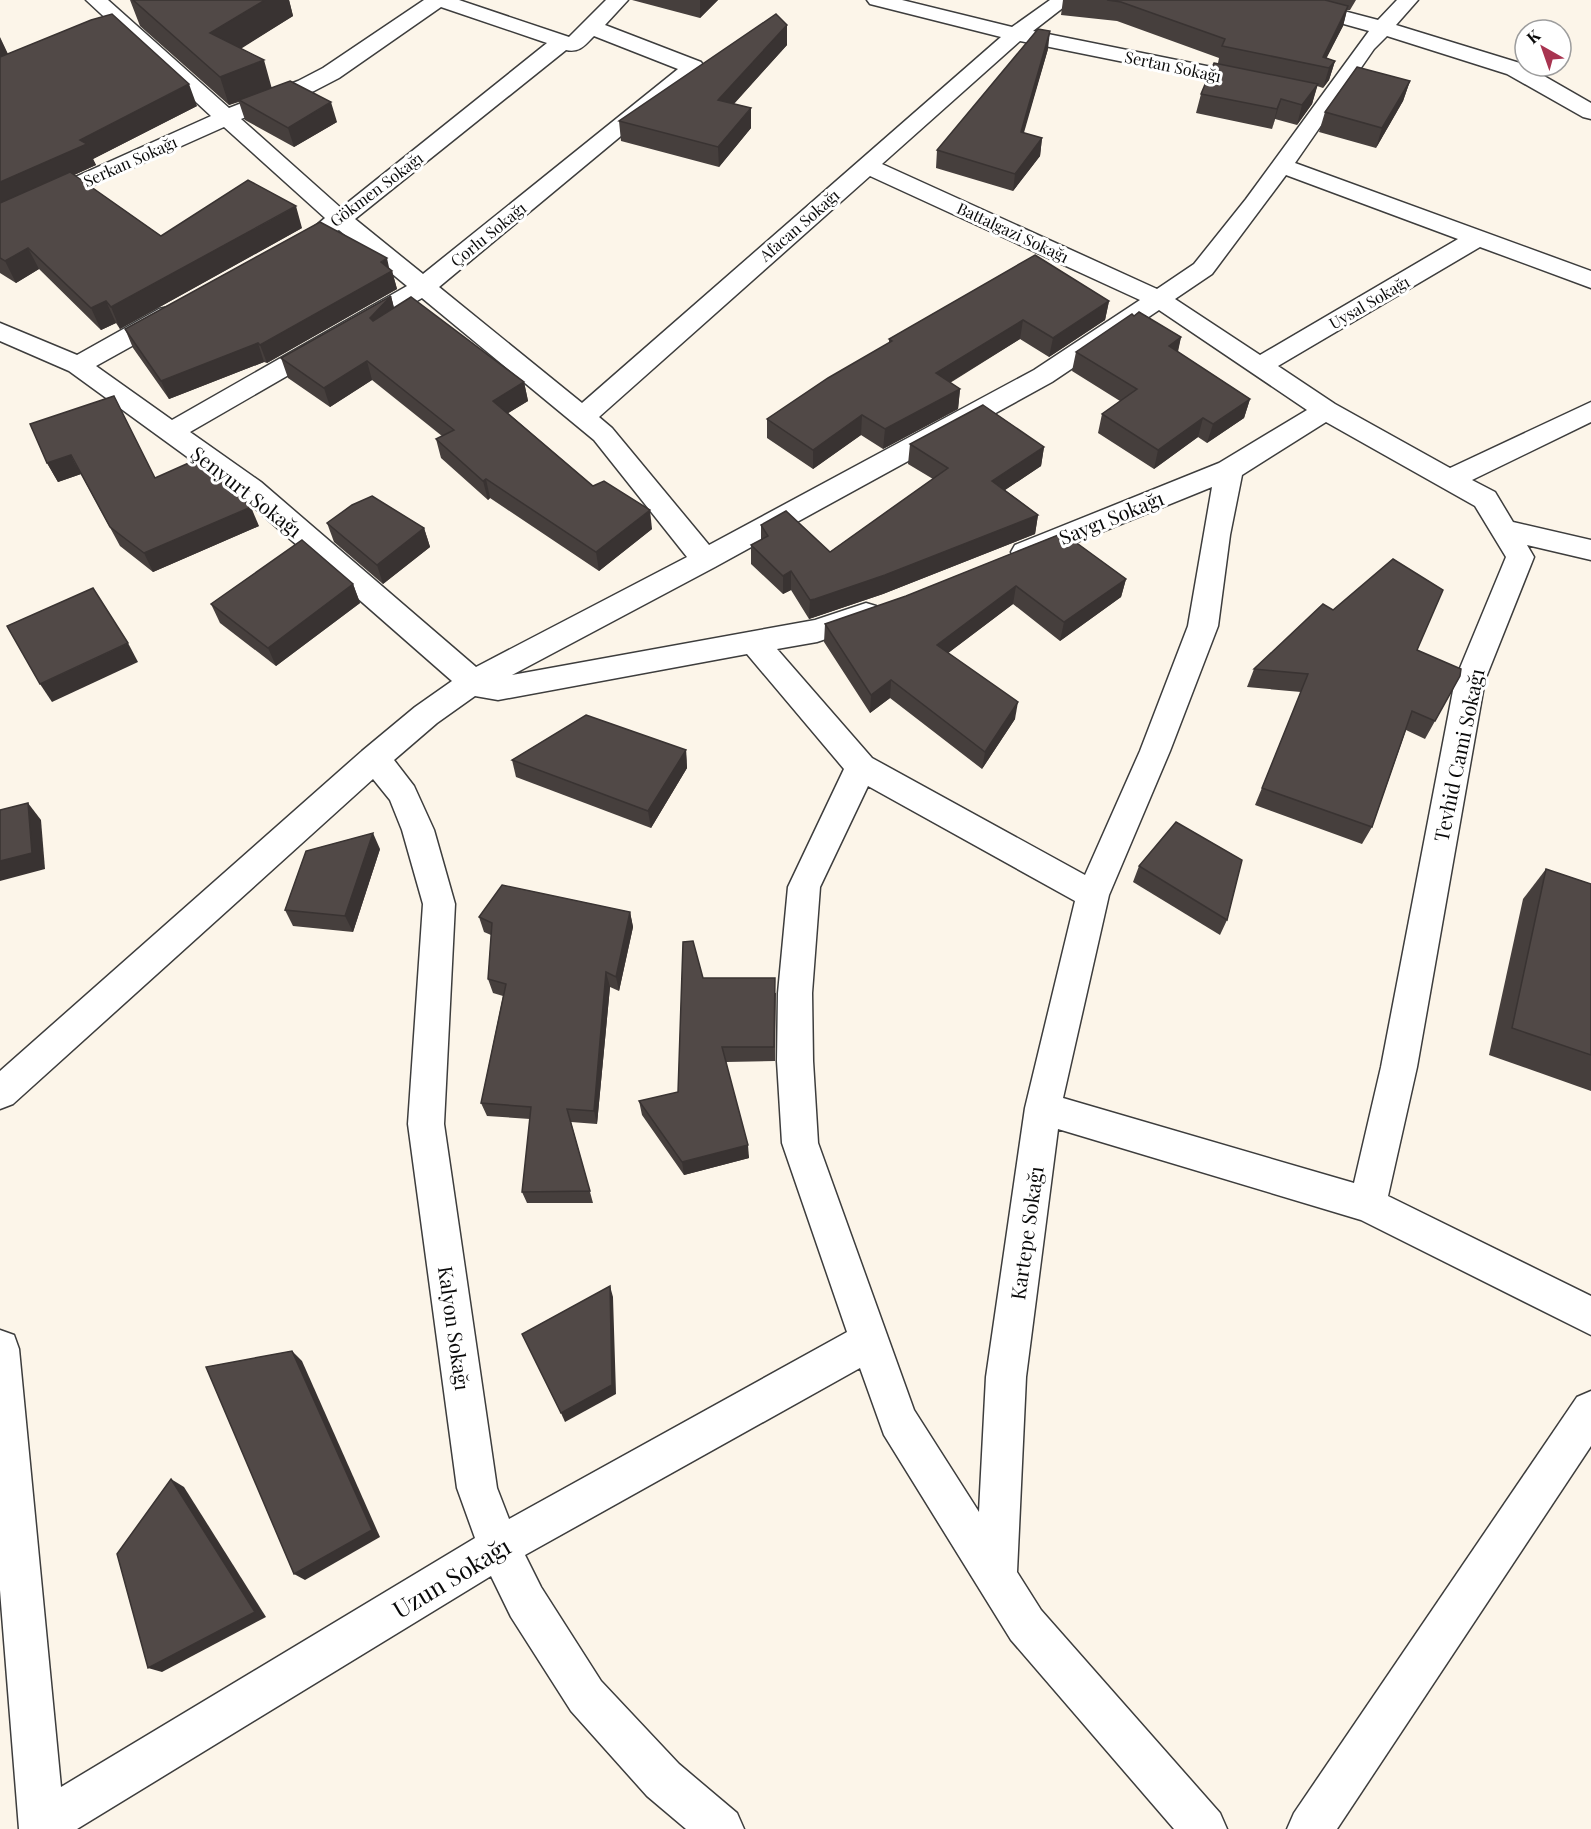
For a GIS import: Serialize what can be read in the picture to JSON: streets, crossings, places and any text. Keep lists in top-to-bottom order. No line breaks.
{"streets":{"street":["Sertan Sokağı","Serkan Sokağı","Gökmen Sokağı","Afacan Sokağı","Battalgazi Sokağı","Çorlu Sokağı","Uysal Sokağı","Şenyurt Sokağı","Saygı Sokağı","Tevhid Cami Sokağı","Kartepe Sokağı","Kalyon Sokağı","Uzun Sokağı"]},"crossings":[["Sertan Sokağı","Afacan Sokağı"],["Gökmen Sokağı","Çorlu Sokağı"],["Afacan Sokağı","Battalgazi Sokağı"],["Battalgazi Sokağı","Uysal Sokağı"],["Battalgazi Sokağı","Tevhid Cami Sokağı"],["Çorlu Sokağı","Şenyurt Sokağı"],["Uysal Sokağı","Tevhid Cami Sokağı"],["Saygı Sokağı","Tevhid Cami Sokağı"],["Saygı Sokağı","Kartepe Sokağı"],["Kalyon Sokağı","Uzun Sokağı"]],"north":"top left"}
